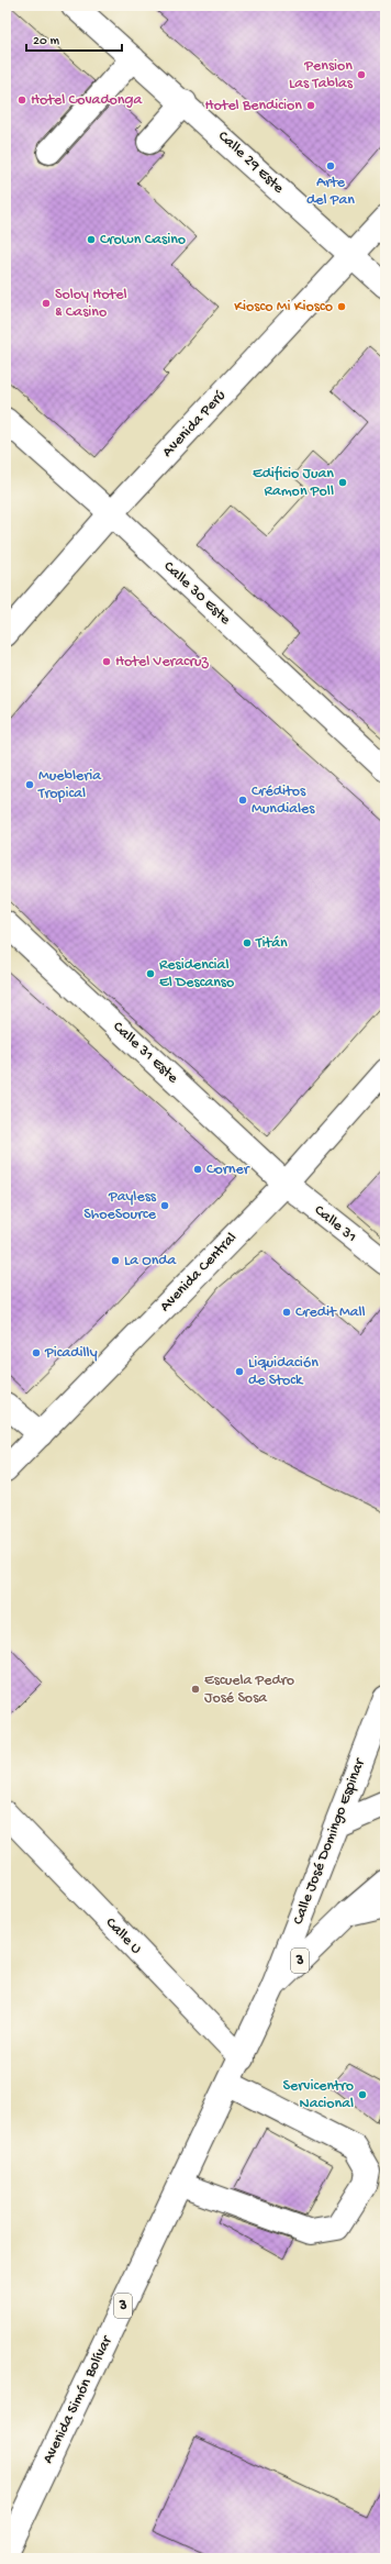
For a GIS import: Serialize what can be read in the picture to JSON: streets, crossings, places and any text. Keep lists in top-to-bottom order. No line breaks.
{"streets":{"street":["Calle 29 Este","Avenida Perú","Calle 30 Este","Calle 31 Este","Calle 31","Avenida Central","Calle José Domingo Espinar","Calle U","3","Avenida Simón Bolívar"]},"crossings":[["Calle 29 Este","Avenida Perú"],["Avenida Perú","Calle 30 Este"],["Calle 31 Este","Calle 31"],["Calle 31 Este","Avenida Central"],["Calle 31","Avenida Central"],["Calle José Domingo Espinar","3"],["Calle U","3"],["Calle U","Avenida Simón Bolívar"],["3","Avenida Simón Bolívar"]],"places":["Pension Las Tablas","Hotel Covadonga","Hotel Bendicion","Arte del Pan","Crown Casino","Soloy Hotel & Casino","Kiosco Mi Kiosco","Edificio Juan Ramon Poll","Hotel Veracruz","Muebleria Tropical","Créditos Mundiales","Titán","Residencial El Descanso","Corner","Payless ShoeSource","La Onda","Credit Mall","Picadilly","Liquidación de Stock","Escuela Pedro José Sosa","Servicentro Nacional"],"scale_bar":"20 m"}
